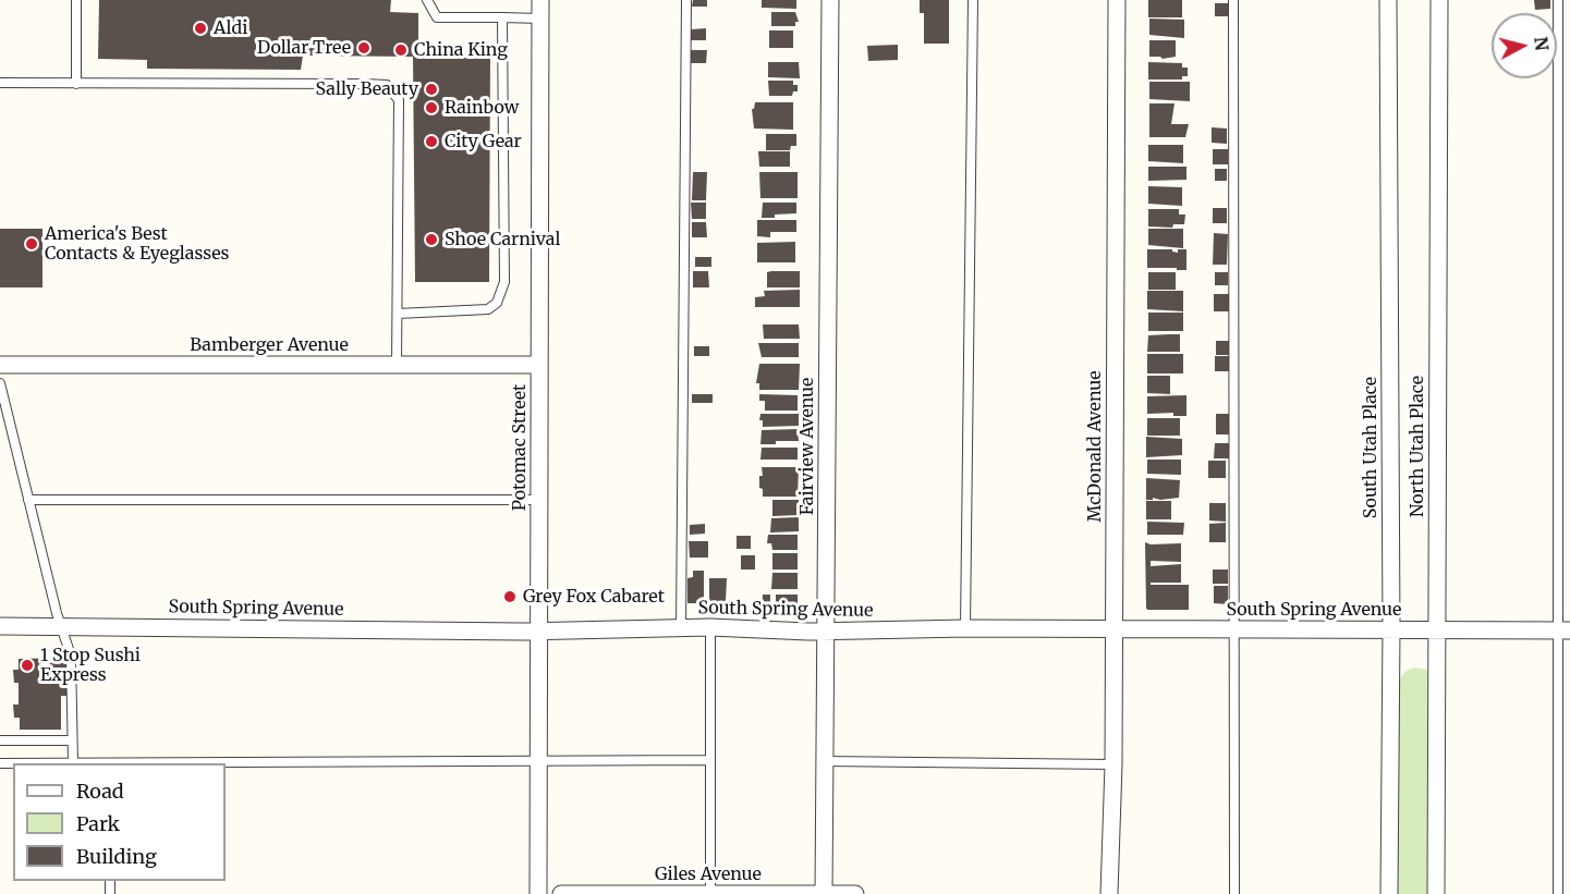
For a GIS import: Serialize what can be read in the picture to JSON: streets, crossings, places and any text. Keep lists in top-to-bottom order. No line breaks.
{"streets":{"street":["Bamberger Avenue","Fairview Avenue","McDonald Avenue","North Utah Place","Potomac Street","South Utah Place","South Spring Avenue","Giles Avenue"]},"crossings":[["Bamberger Avenue","Potomac Street"],["Fairview Avenue","South Spring Avenue"],["Fairview Avenue","Giles Avenue"],["McDonald Avenue","South Spring Avenue"],["North Utah Place","South Spring Avenue"],["Potomac Street","South Spring Avenue"],["South Utah Place","South Spring Avenue"]],"places":["Aldi","Dollar Tree","China King","Sally Beauty","Rainbow","City Gear","Shoe Carnival","America's Best Contacts & Eyeglasses","Grey Fox Cabaret","1 Stop Sushi Express"],"legend":["Road","Park","Building"],"north":"right"}
